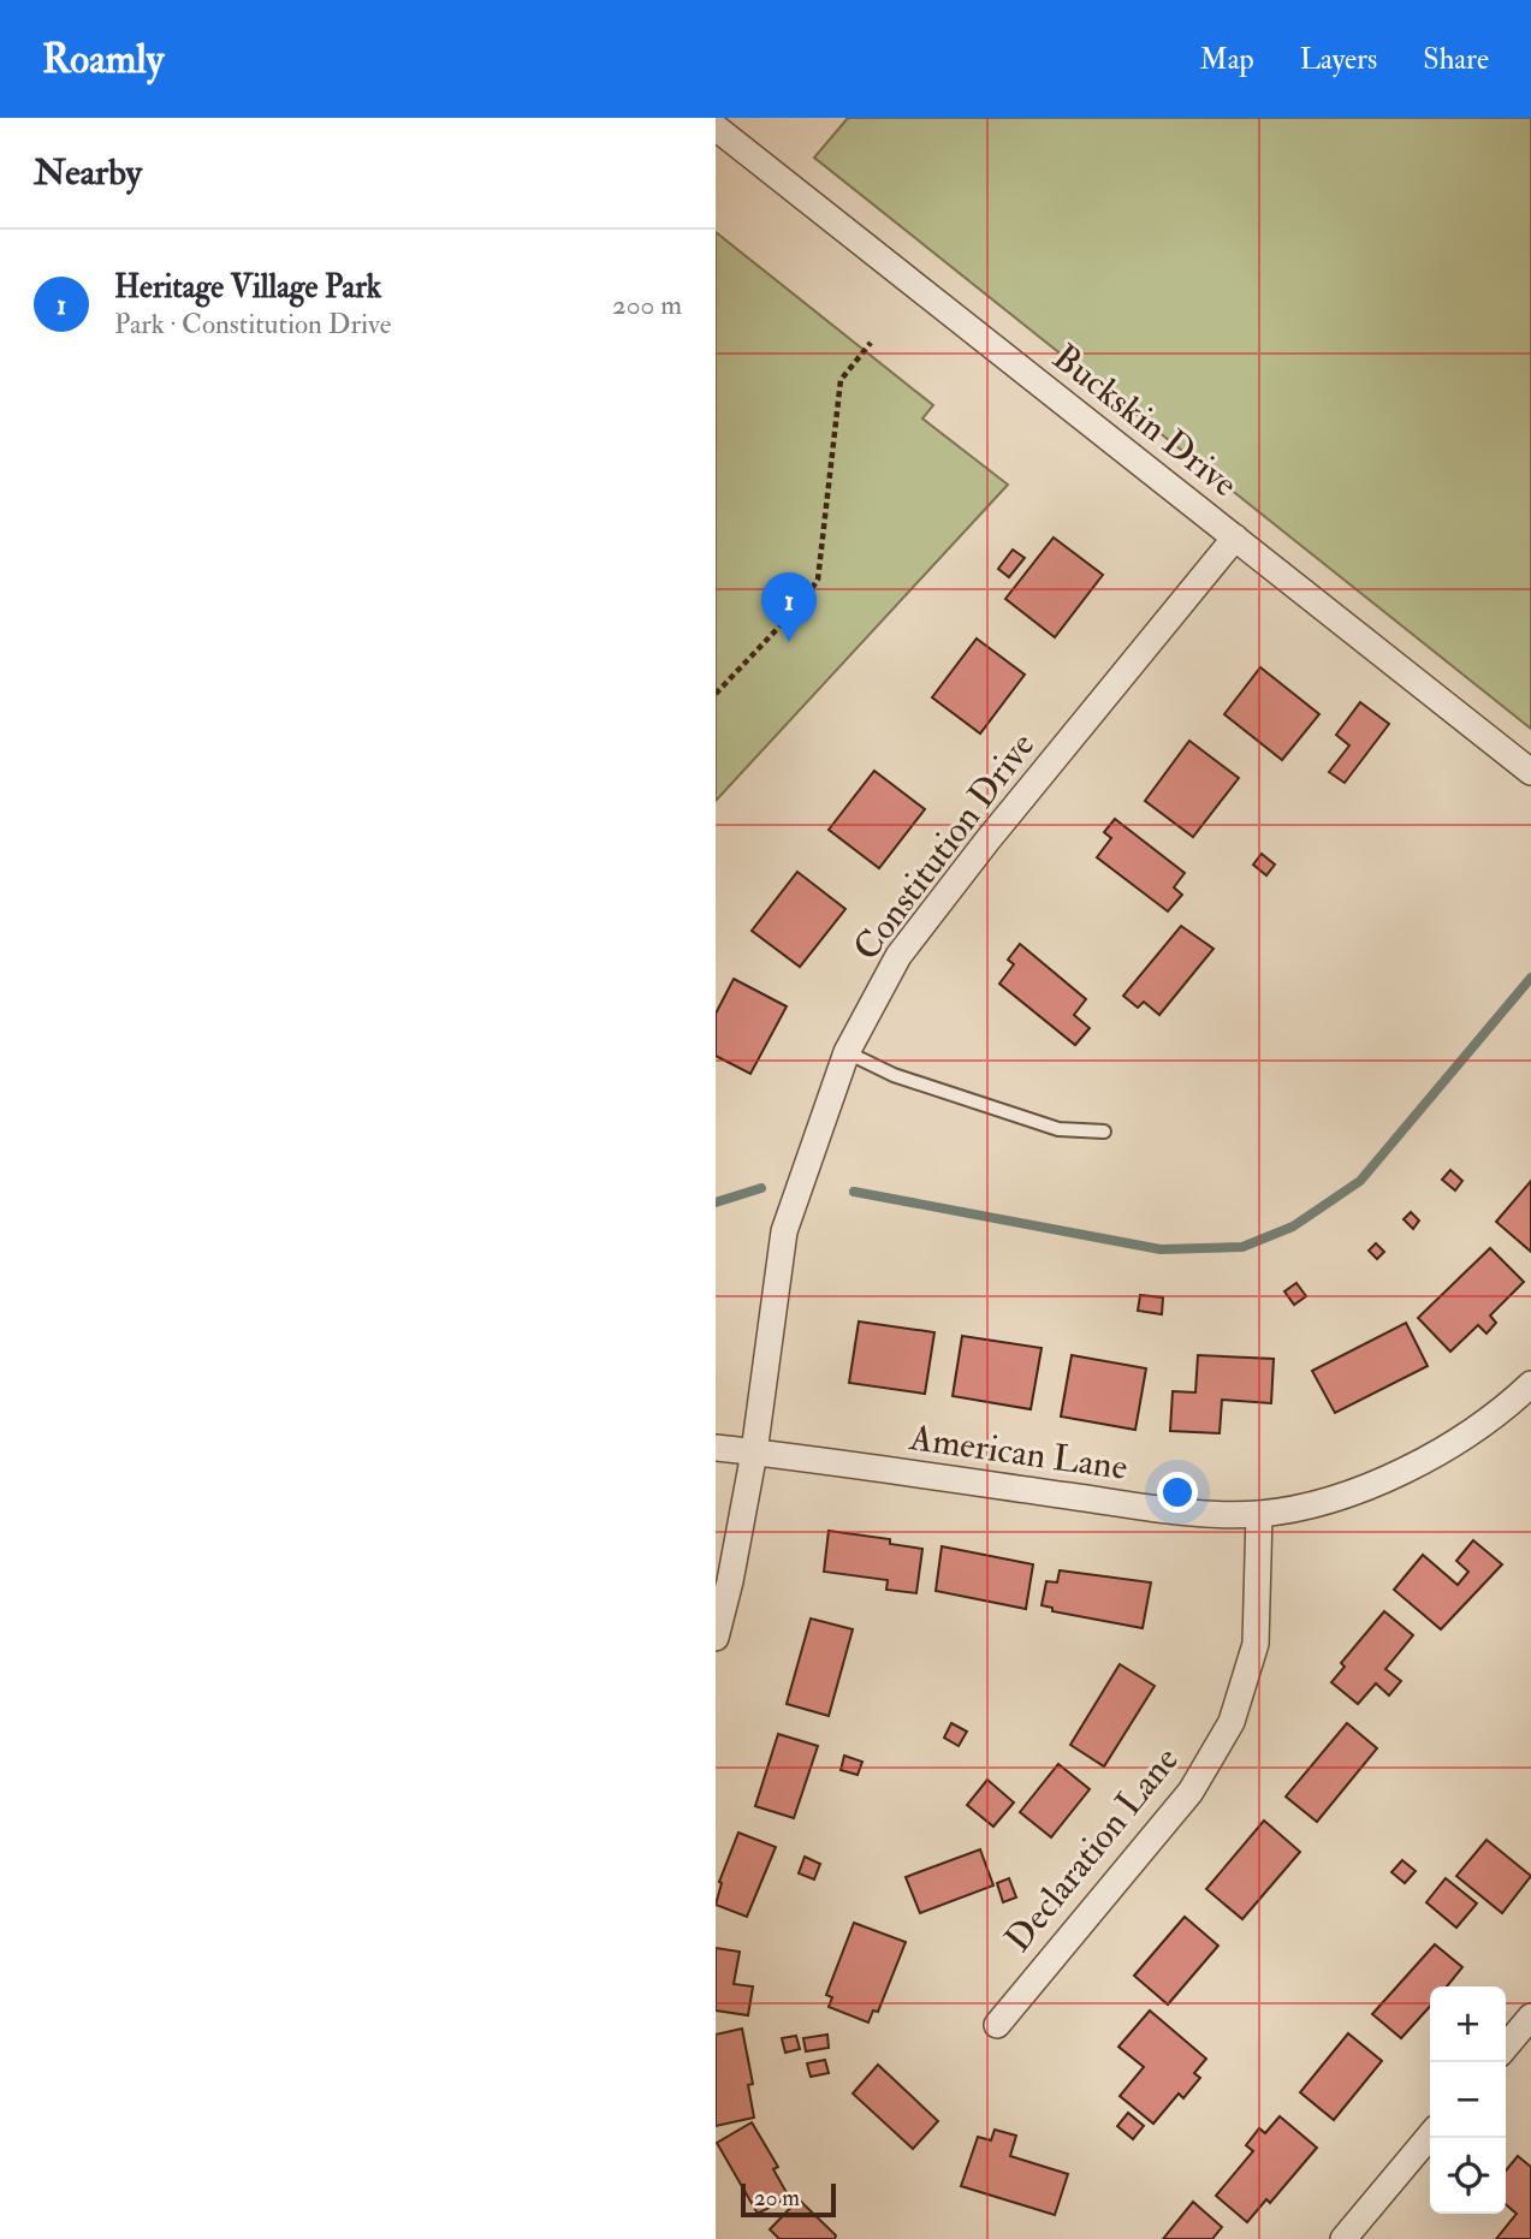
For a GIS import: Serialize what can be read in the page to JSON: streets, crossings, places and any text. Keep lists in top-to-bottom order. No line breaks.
{"streets":{"street":["Buckskin Drive","Constitution Drive","American Lane","Declaration Lane"]},"crossings":[["Buckskin Drive","Constitution Drive"],["Constitution Drive","American Lane"],["American Lane","Declaration Lane"]],"scale_bar":"20 m","page":{"header":"Roamly","nav":["Map","Layers","Share"],"heading":"Nearby","list":[{"mark":"1","name":"Heritage Village Park","note":"Park · Constitution Drive","value":"200 m"}],"pins":"1","map_buttons":["+","−"],"scale":"20 m"}}
